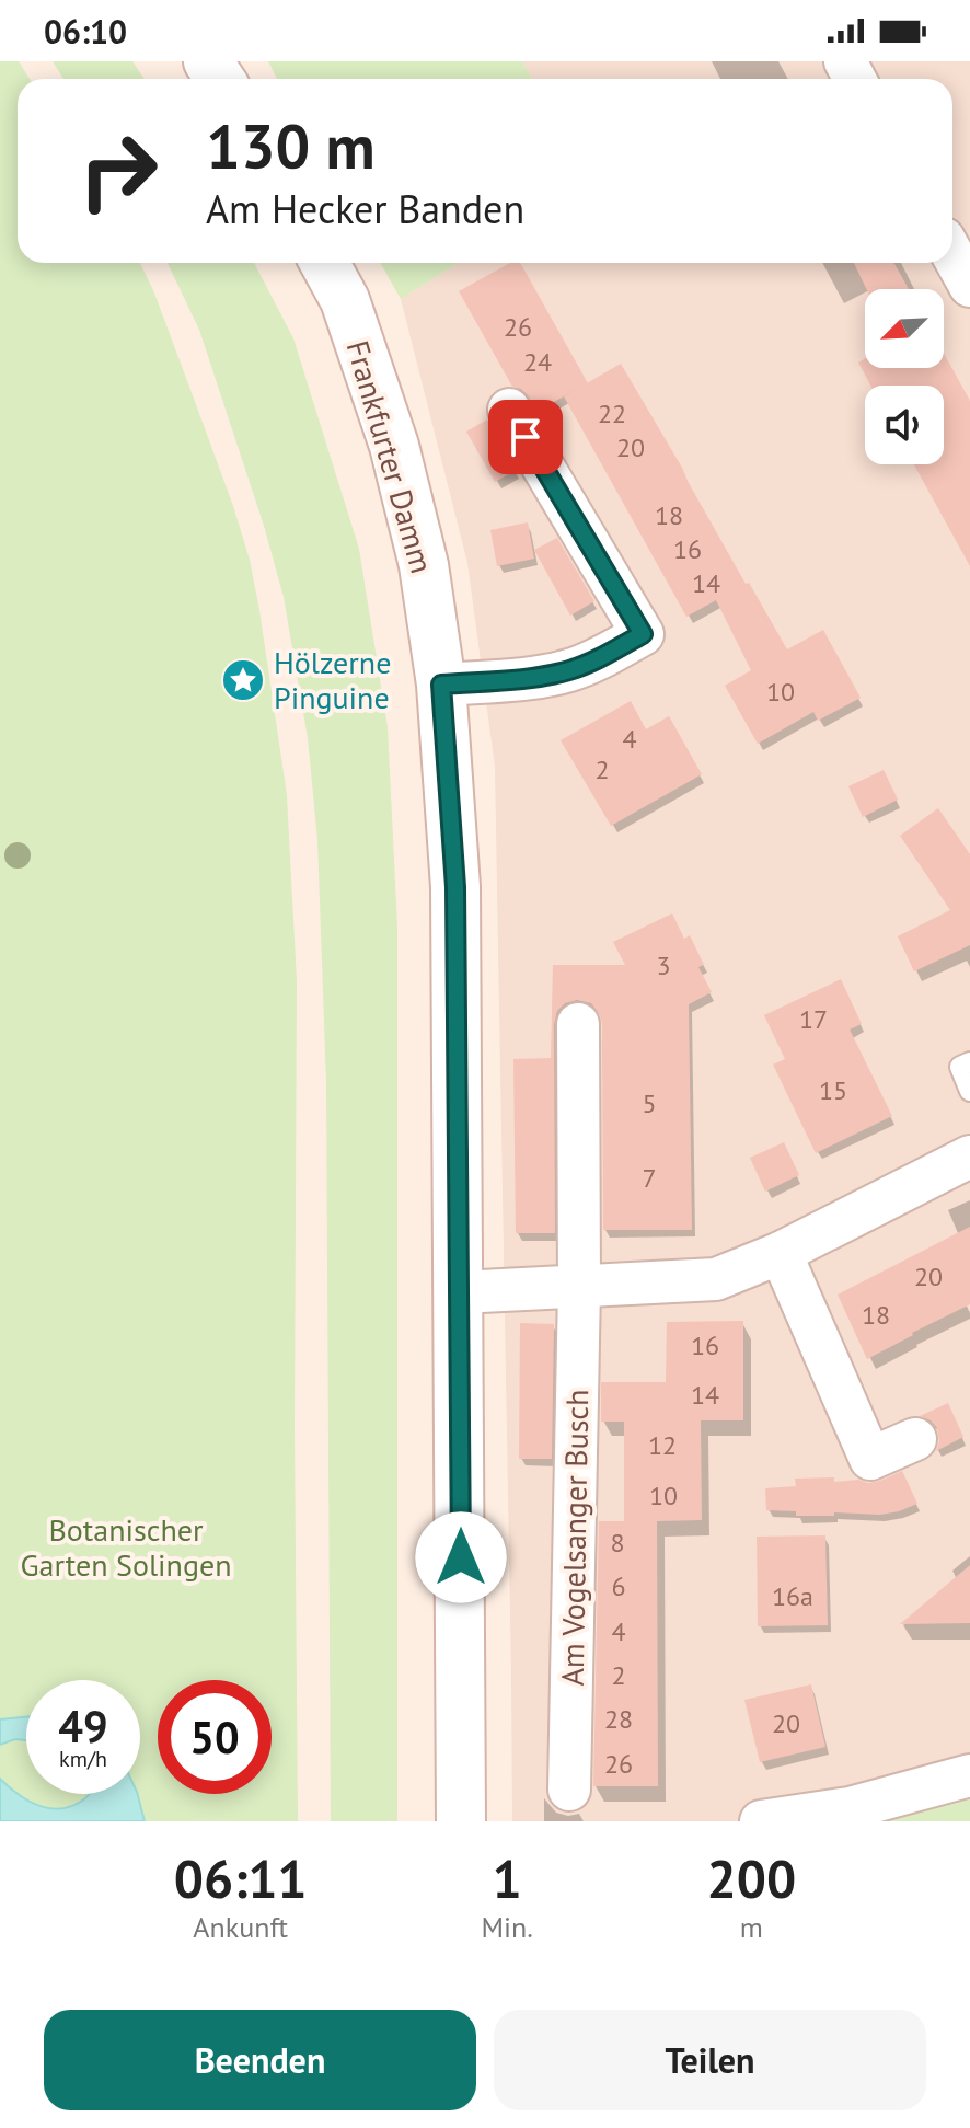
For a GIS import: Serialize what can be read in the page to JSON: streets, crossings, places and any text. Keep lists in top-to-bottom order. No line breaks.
{"streets":{"main road":["Frankfurter Damm"],"street":["Am Vogelsanger Busch"]},"parks":["Botanischer Garten Solingen"],"places":{"place":["Hölzerne Pinguine"]},"house_numbers":["26","24","22","20","18","16","14","10","4","2","3","17","15","5","7","20","18","16","14","12","10","8","6","16a","4","2","28","20","26"],"north":"bottom left","page":{"status":"06:10","turn":["130 m","Am Hecker Banden"],"speed":"49 km/h","limit":"50","eta":["06:11","Ankunft","1","Min.","200","m"],"buttons":["Beenden","Teilen"]}}
